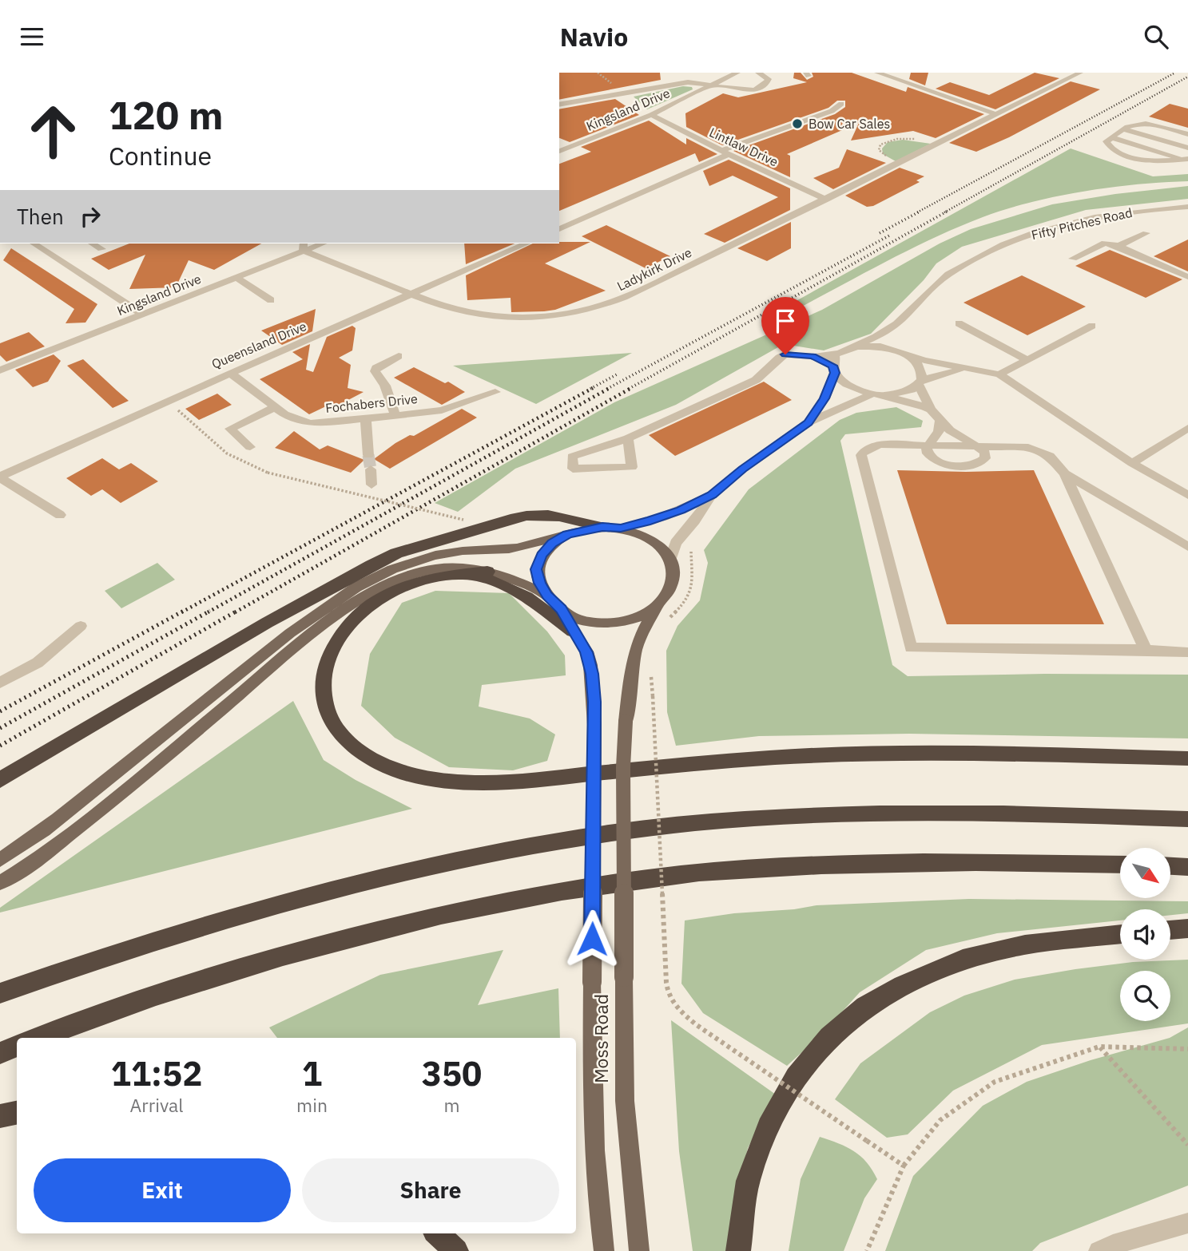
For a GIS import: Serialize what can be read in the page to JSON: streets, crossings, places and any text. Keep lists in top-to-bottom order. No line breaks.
{"streets":{"main road":["Moss Road"],"street":["Kingsland Drive","Lintlaw Drive","Fifty Pitches Road","Ladykirk Drive","Queensland Drive","Fochabers Drive"]},"crossings":[["Kingsland Drive","Lintlaw Drive"],["Kingsland Drive","Ladykirk Drive"],["Lintlaw Drive","Ladykirk Drive"],["Ladykirk Drive","Queensland Drive"],["Queensland Drive","Fochabers Drive"]],"places":["Bow Car Sales"],"north":"bottom right","page":{"header":"Navio","turn":["120 m","Continue"],"then":"Then","eta":["11:52","Arrival","1","min","350","m"],"buttons":["Exit","Share"]}}
